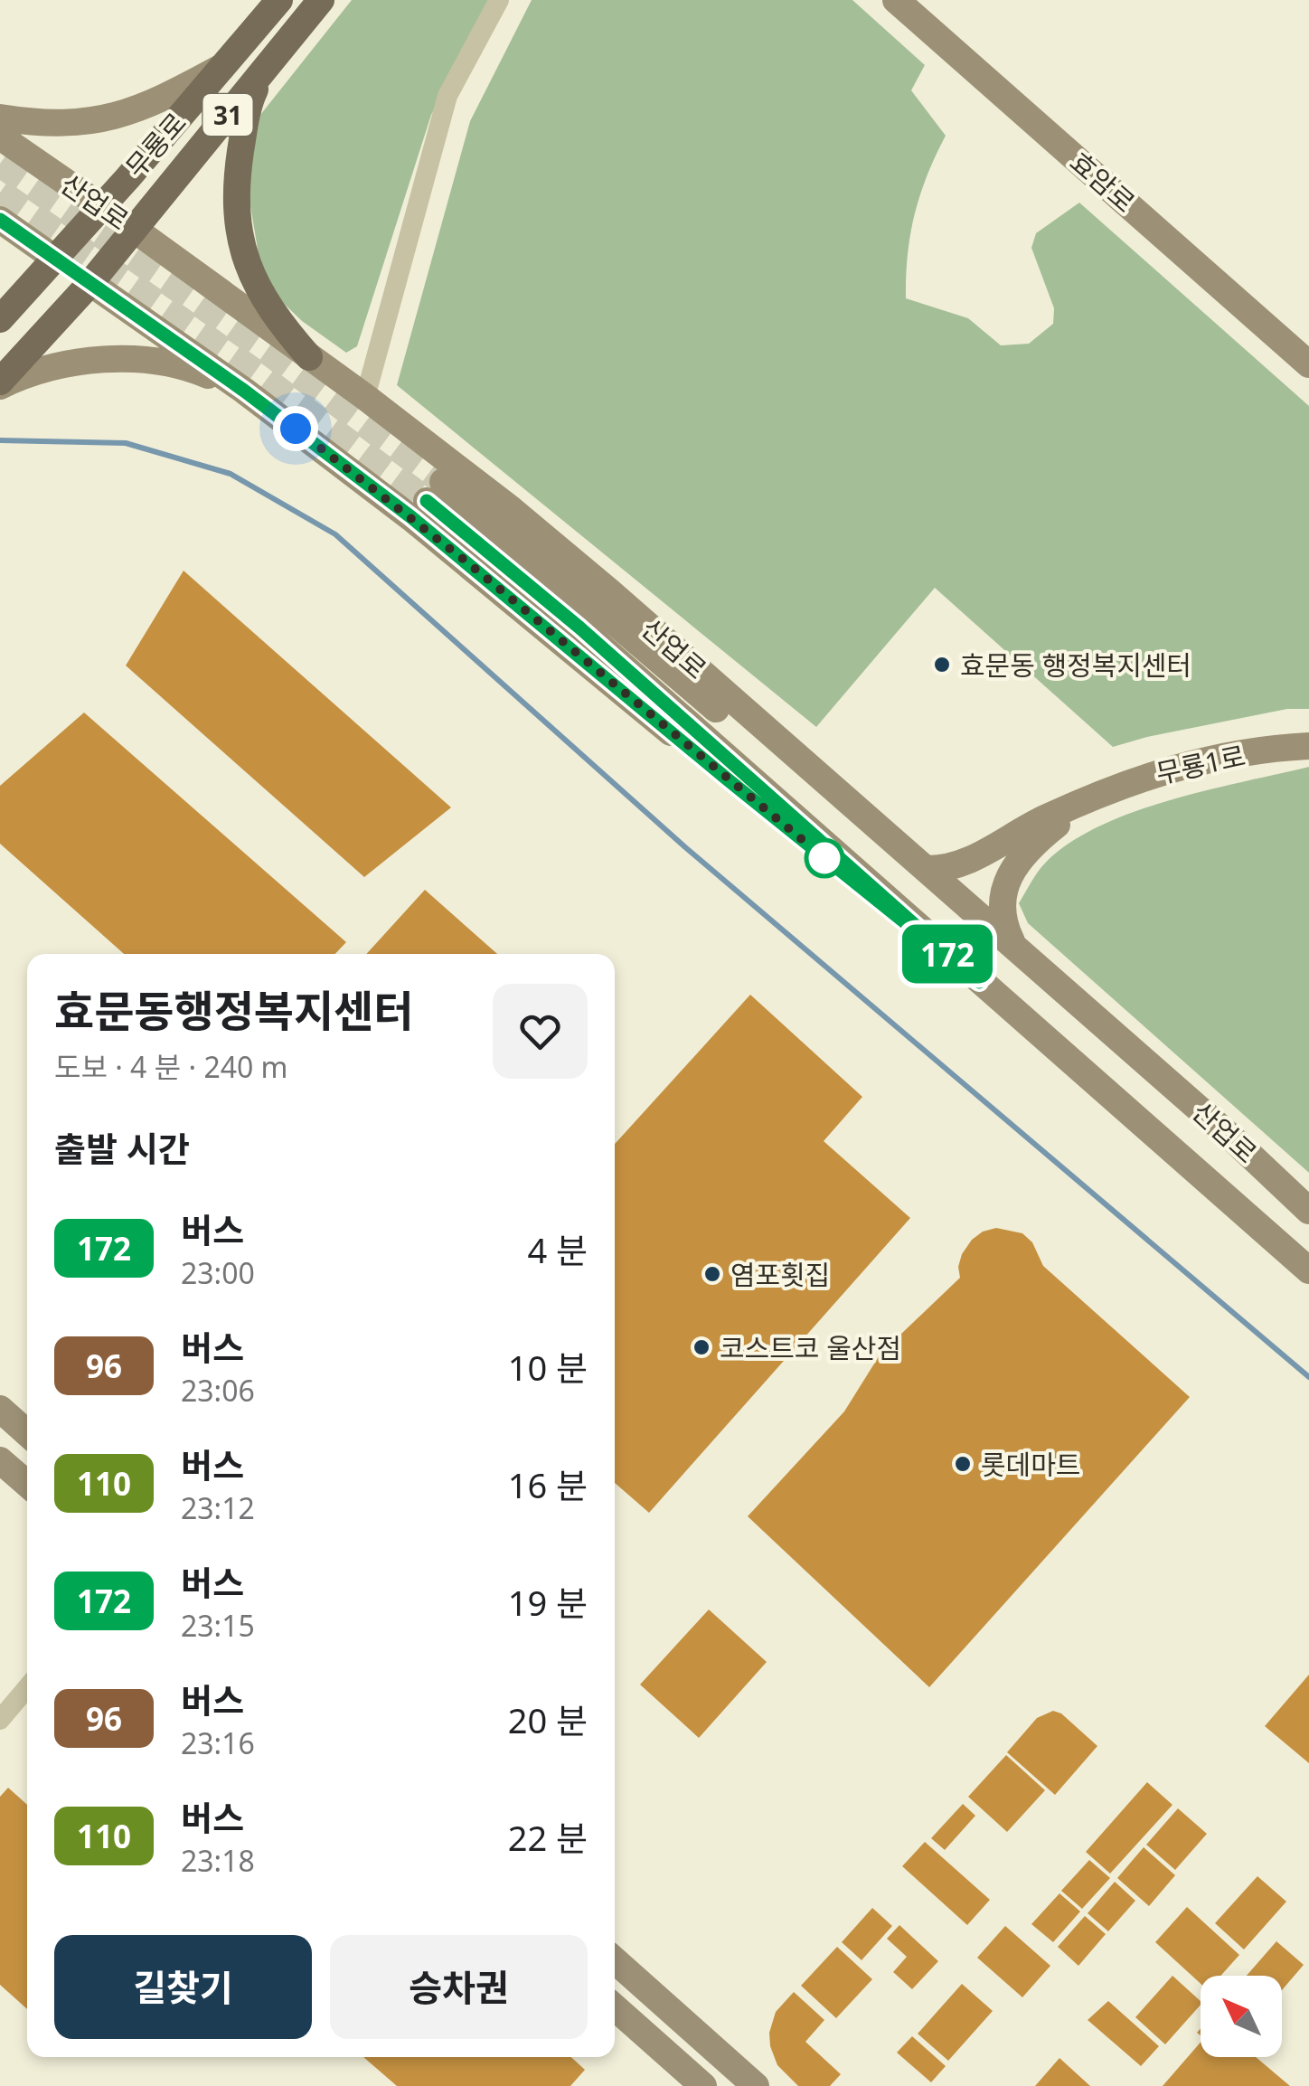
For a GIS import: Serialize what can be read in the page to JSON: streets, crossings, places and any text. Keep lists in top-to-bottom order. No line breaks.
{"streets":{"main road":["31","무룡로","효암로","산업로","무룡1로"]},"crossings":[["31","무룡로"],["31","산업로"],["무룡로","산업로"]],"places":["효문동 행정복지센터","염포횟집","코스트코 울산점","롯데마트"],"lines":["bus line 172"],"north":"top left","page":{"on_map":"172","heading":[["효문동행정복지센터","도보 · 4 분 · 240 m"],"출발 시간"],"list":[{"mark":"172","name":"버스","note":"23:00","value":"4 분"},{"mark":"96","name":"버스","note":"23:06","value":"10 분"},{"mark":"110","name":"버스","note":"23:12","value":"16 분"},{"mark":"172","name":"버스","note":"23:15","value":"19 분"},{"mark":"96","name":"버스","note":"23:16","value":"20 분"},{"mark":"110","name":"버스","note":"23:18","value":"22 분"}],"buttons":["길찾기","승차권"]}}
